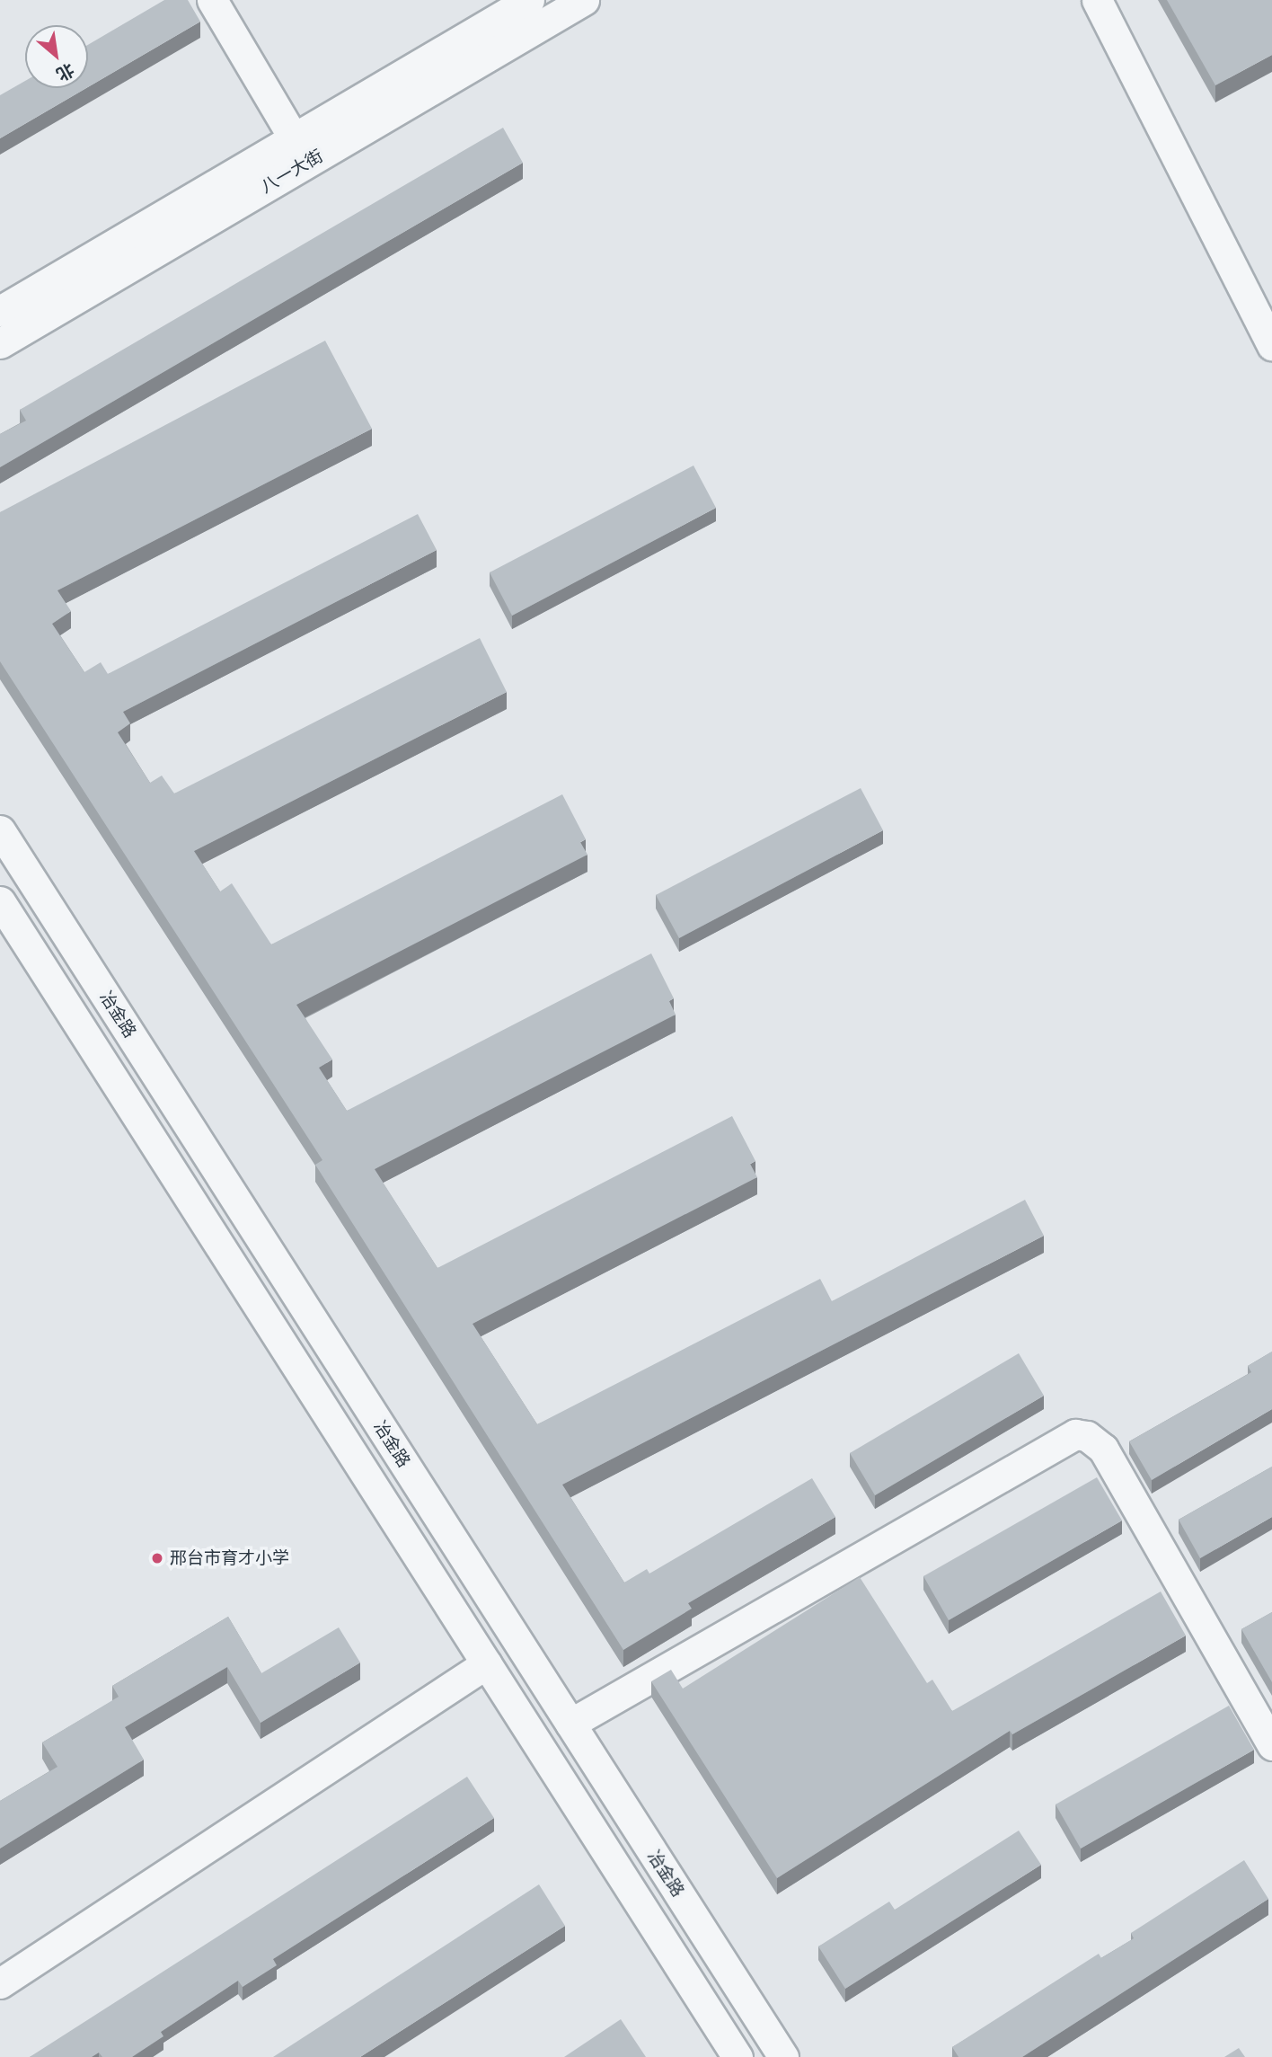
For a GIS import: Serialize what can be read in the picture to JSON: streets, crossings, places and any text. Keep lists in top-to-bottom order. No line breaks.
{"streets":{"street":["八一大街","冶金路"]},"places":["邢台市育才小学"],"north":"bottom right"}
